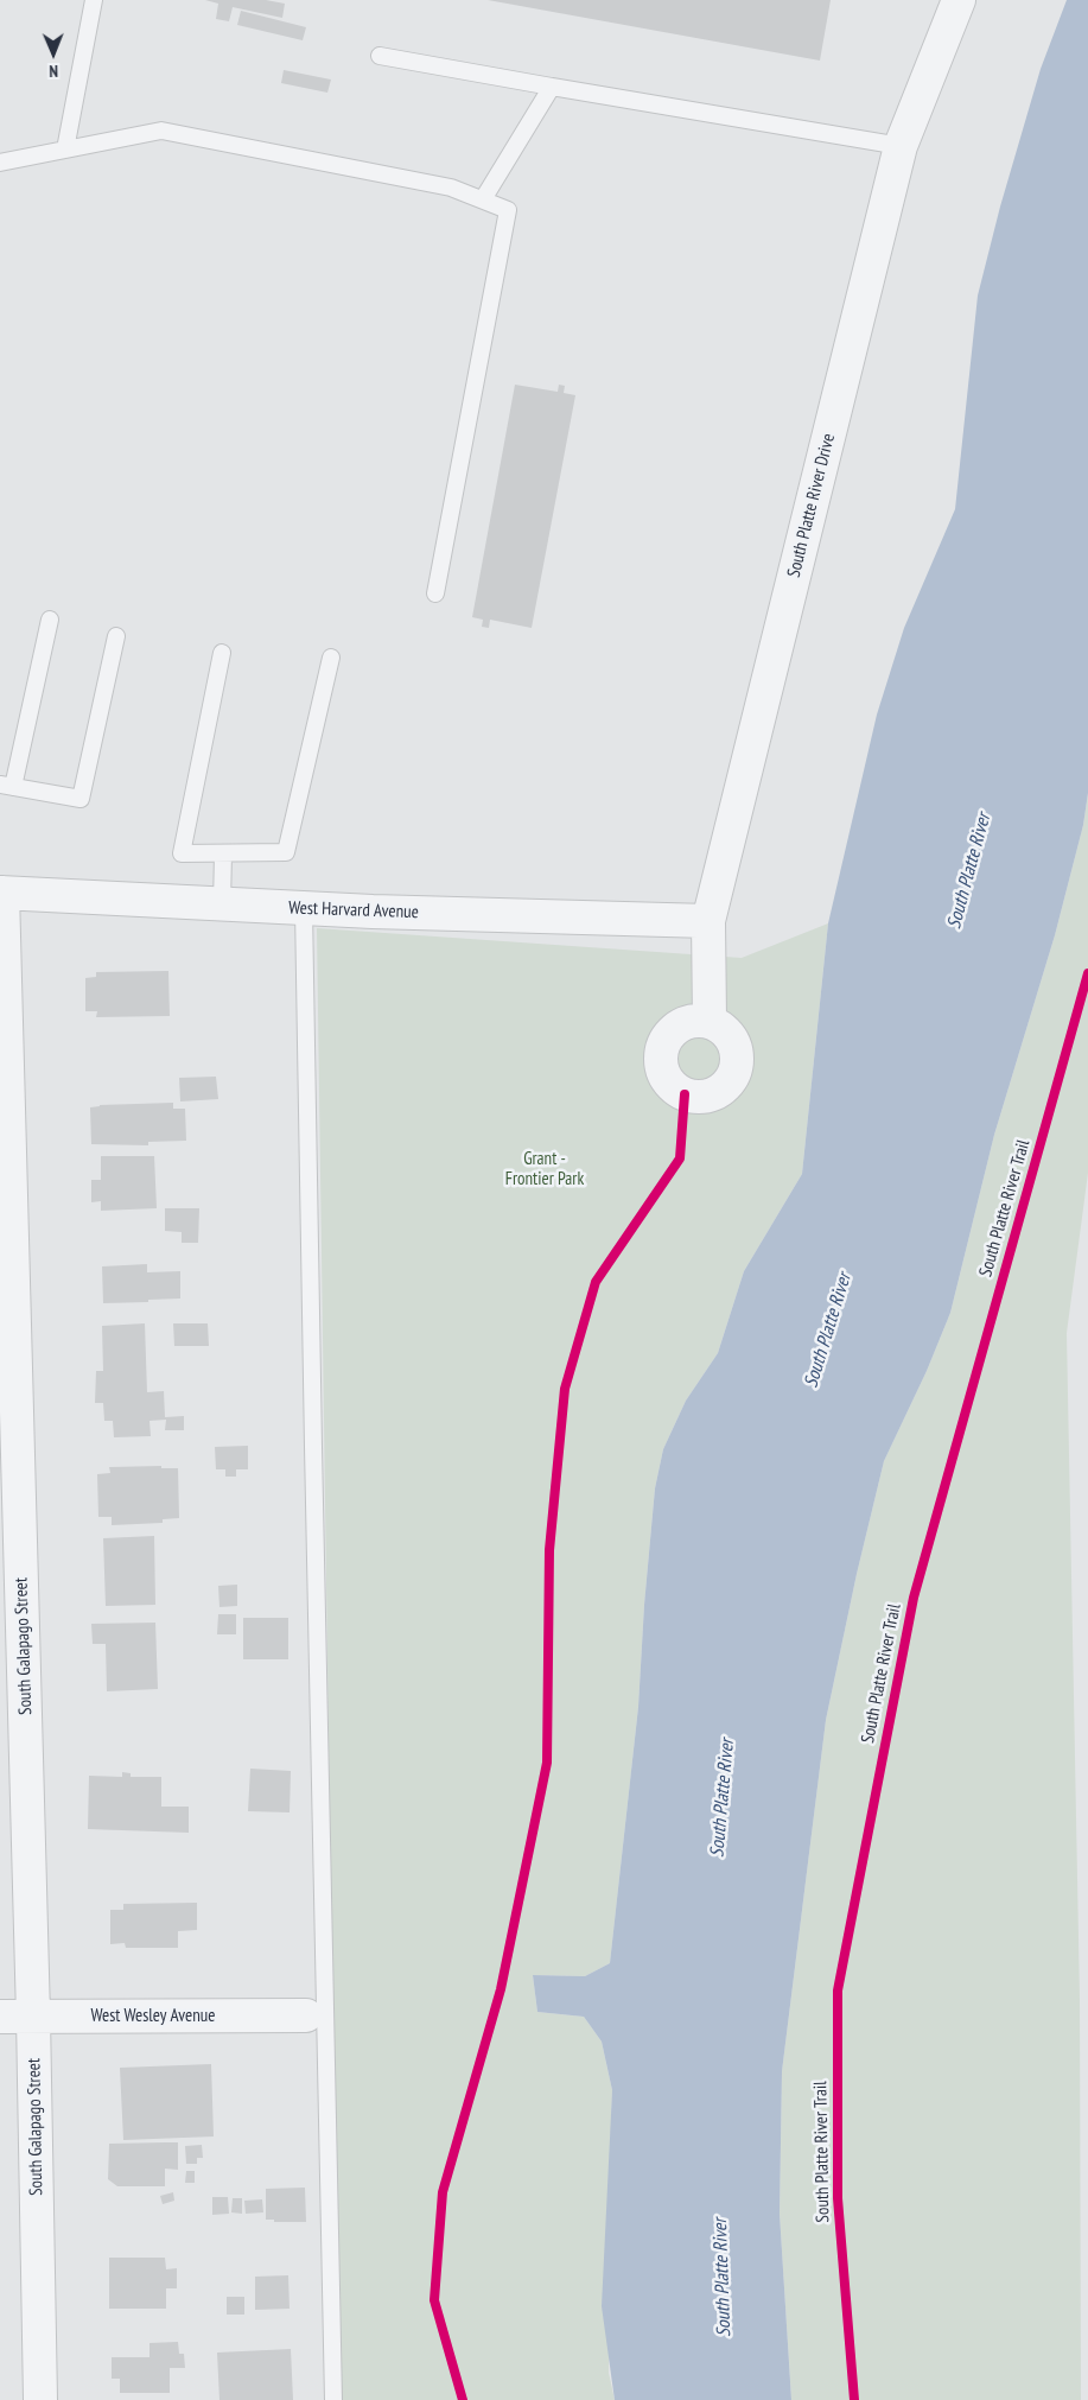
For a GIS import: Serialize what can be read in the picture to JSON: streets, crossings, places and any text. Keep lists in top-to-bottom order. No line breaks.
{"streets":{"street":["South Platte River Drive","West Harvard Avenue","South Galapago Street","West Wesley Avenue"],"cycle path":["South Platte River Trail"]},"crossings":[["South Platte River Drive","West Harvard Avenue"],["West Harvard Avenue","South Galapago Street"],["South Galapago Street","West Wesley Avenue"]],"water":["South Platte River"],"parks":["Grant - Frontier Park"],"north":"bottom"}
